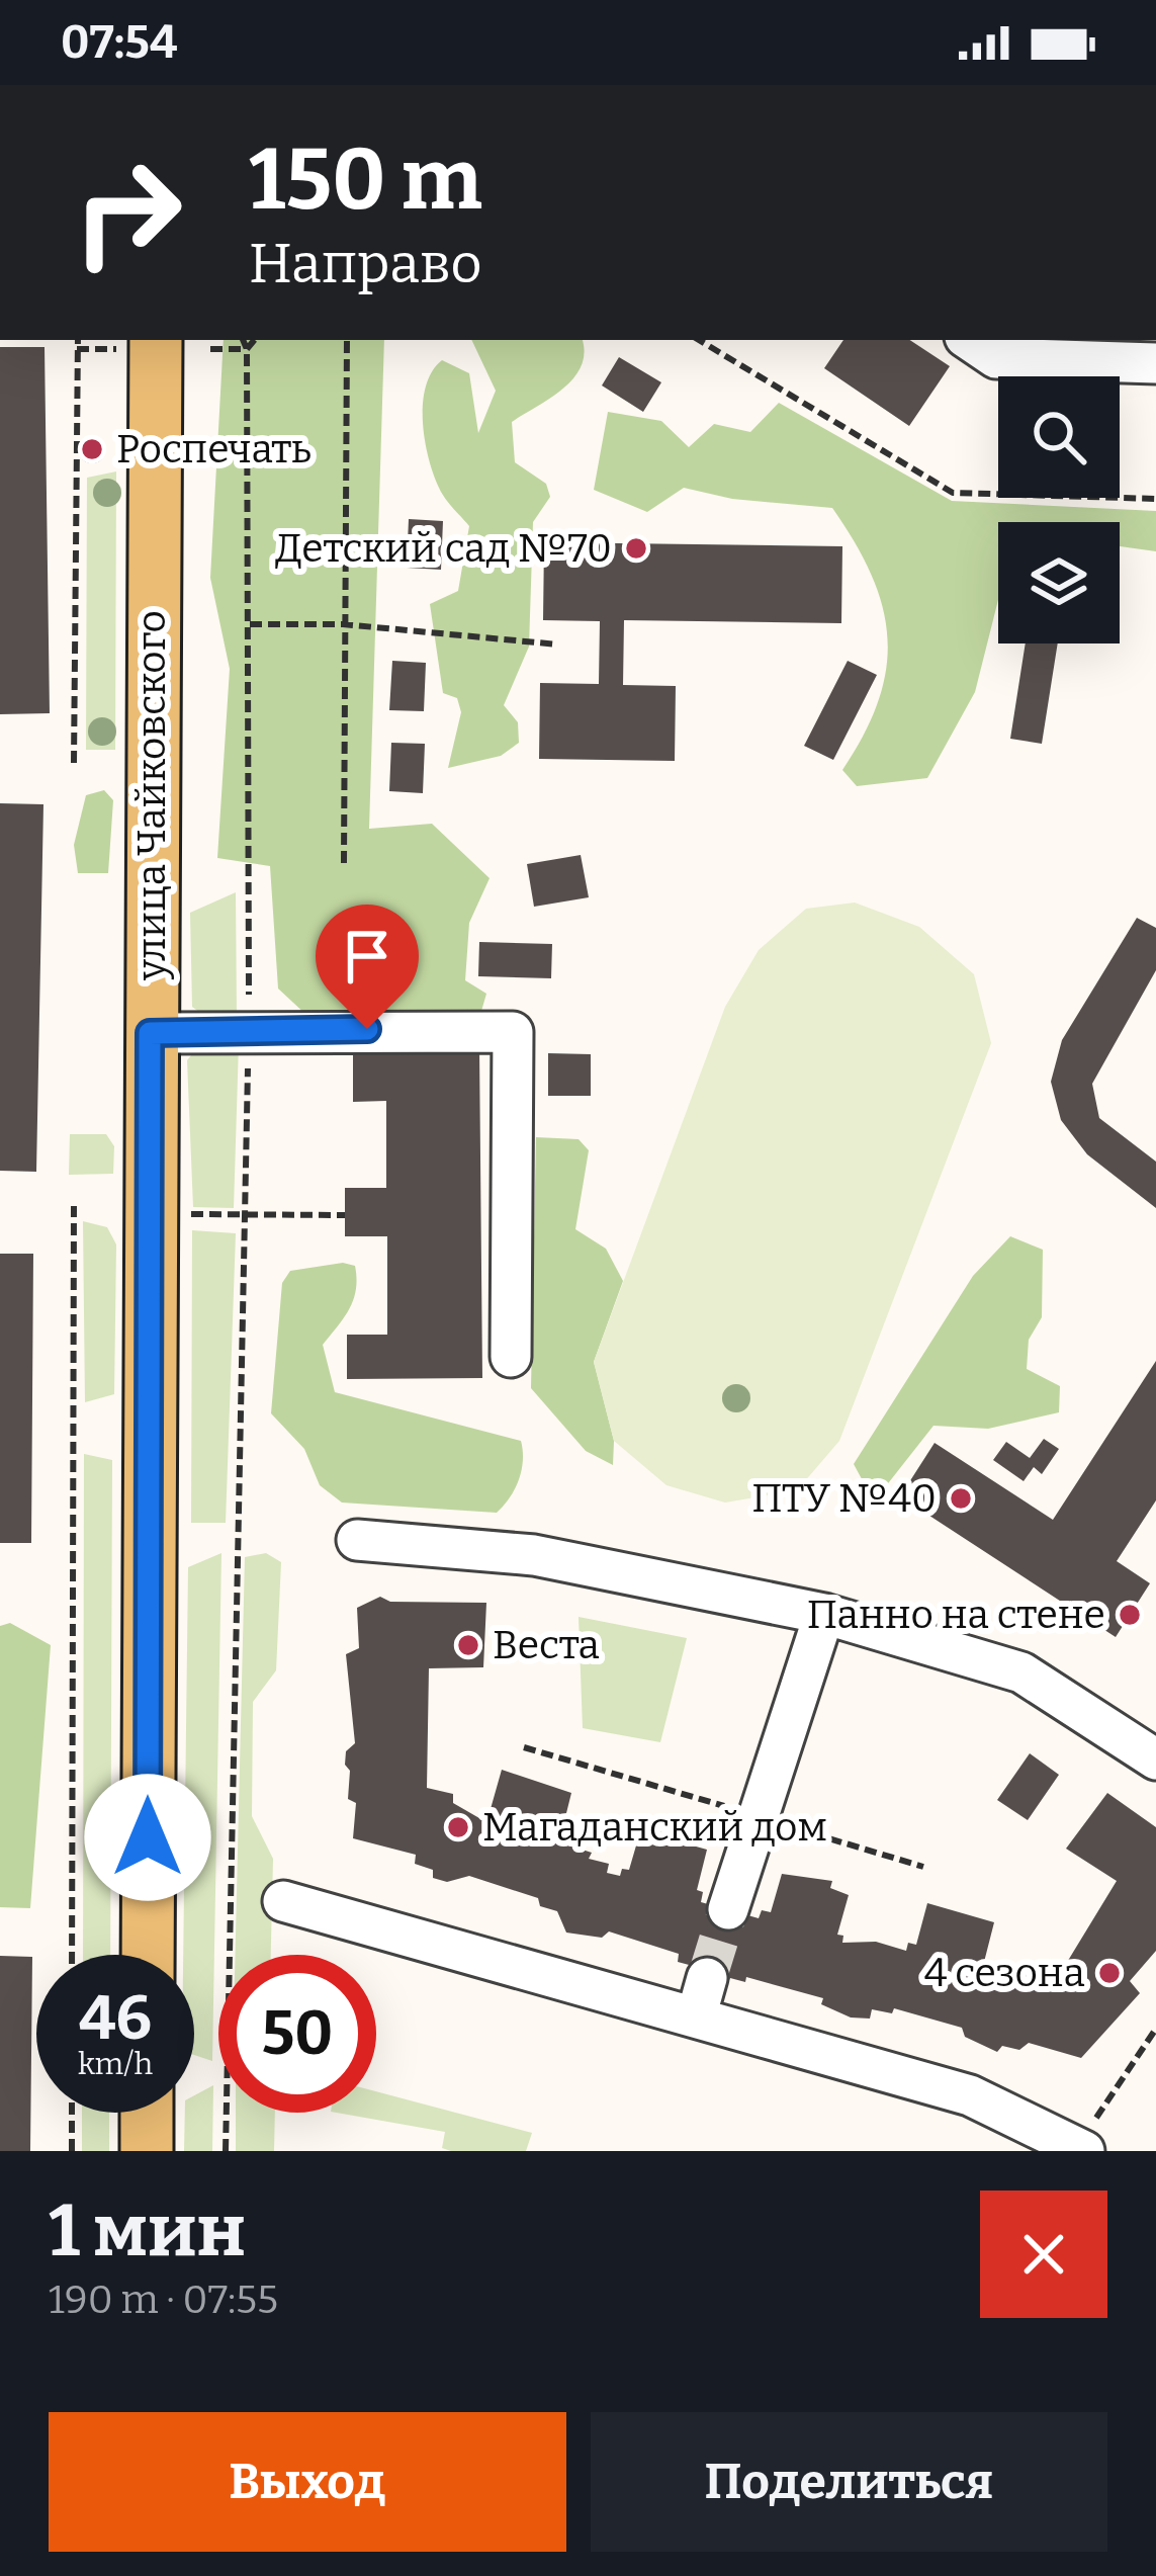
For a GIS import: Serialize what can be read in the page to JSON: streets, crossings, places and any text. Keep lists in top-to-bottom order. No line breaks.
{"streets":{"main road":["улица Чайковского"]},"places":["Роспечать","Детский сад №70","ПТУ №40","Панно на стене","Веста","Магаданский дом","4 сезона"],"page":{"status":"07:54","turn":["150 m","Направо"],"speed":"46 km/h","limit":"50","heading":["1 мин","190 m · 07:55"],"buttons":["Выход","Поделиться"]}}
